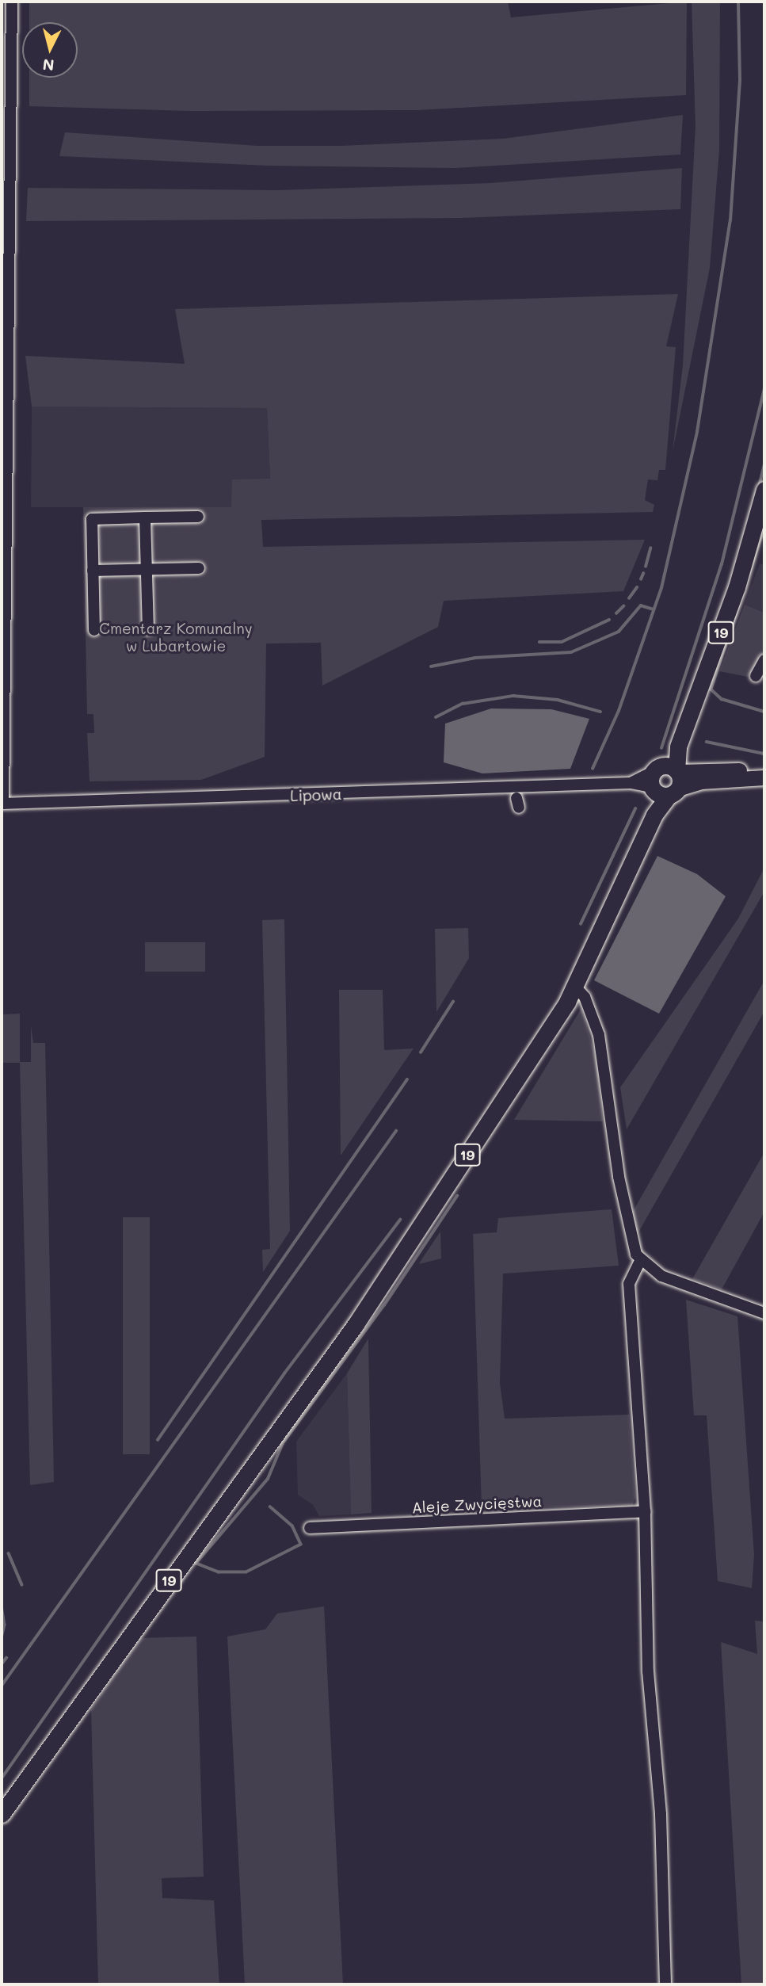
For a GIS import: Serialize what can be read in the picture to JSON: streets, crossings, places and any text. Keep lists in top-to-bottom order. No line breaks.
{"streets":{"highway":["19"],"main road":["Lipowa"],"street":["Aleje Zwycięstwa"]},"crossings":[["19","Lipowa"]],"parks":["Cmentarz Komunalny w Lubartowie"],"north":"bottom"}
